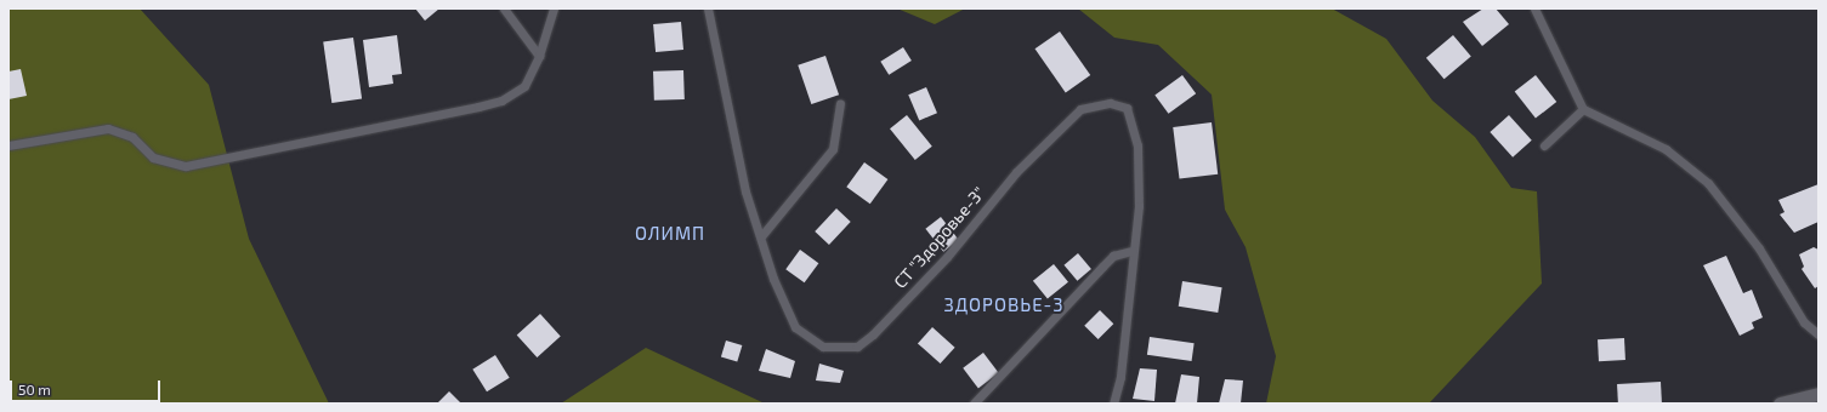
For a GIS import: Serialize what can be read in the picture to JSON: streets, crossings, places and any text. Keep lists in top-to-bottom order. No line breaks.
{"streets":{"lane":["СТ \"Здоровье-3\""]},"districts":["ОЛИМП","ЗДОРОВЬЕ-3"],"scale_bar":"50 m"}
